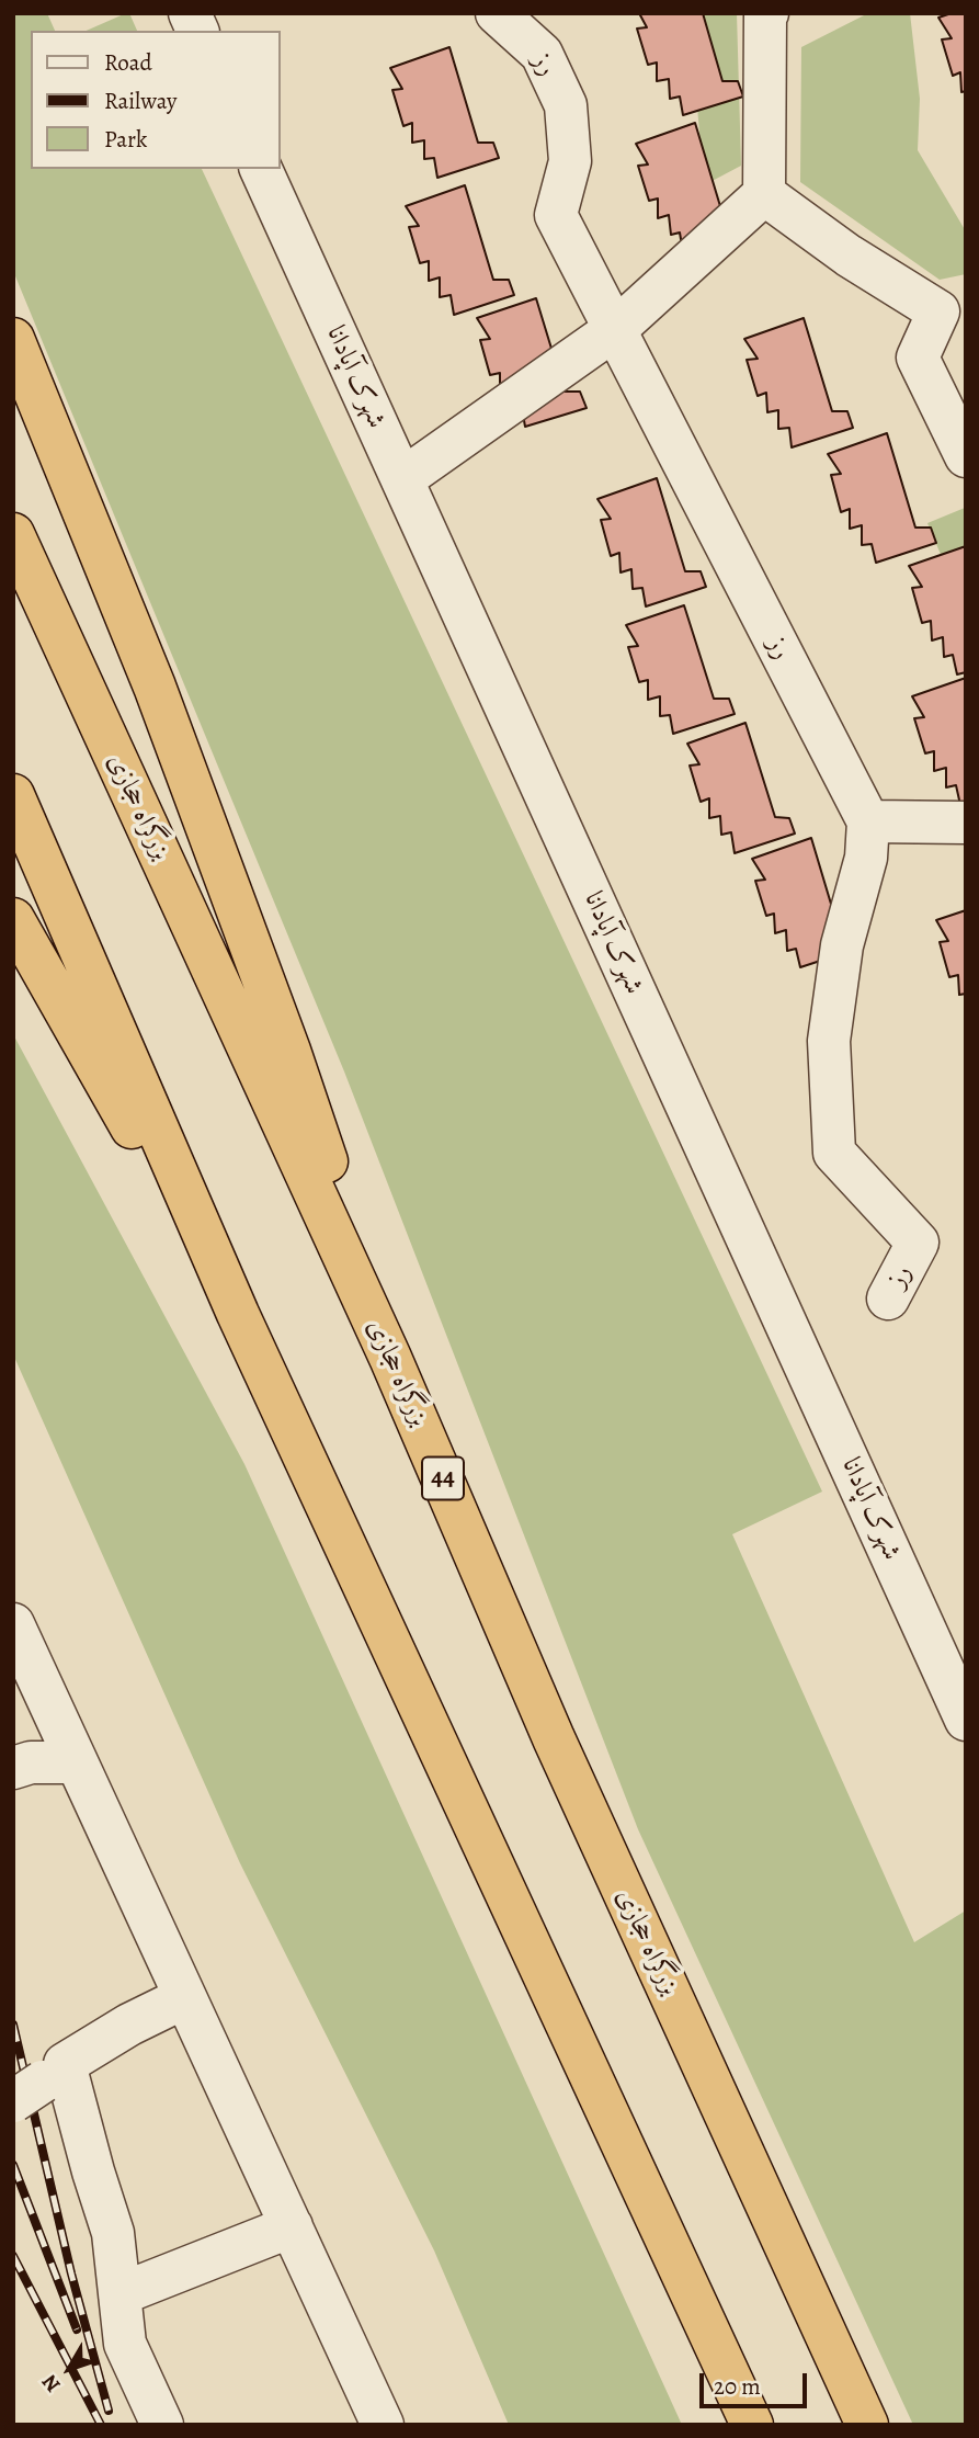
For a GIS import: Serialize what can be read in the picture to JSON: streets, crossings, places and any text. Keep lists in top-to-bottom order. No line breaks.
{"streets":{"highway":["بزرگراه حجازی","44"],"street":["رز","شهرک آپادانا"]},"legend":["Road","Railway","Park"],"scale_bar":"20 m","north":"bottom left"}
